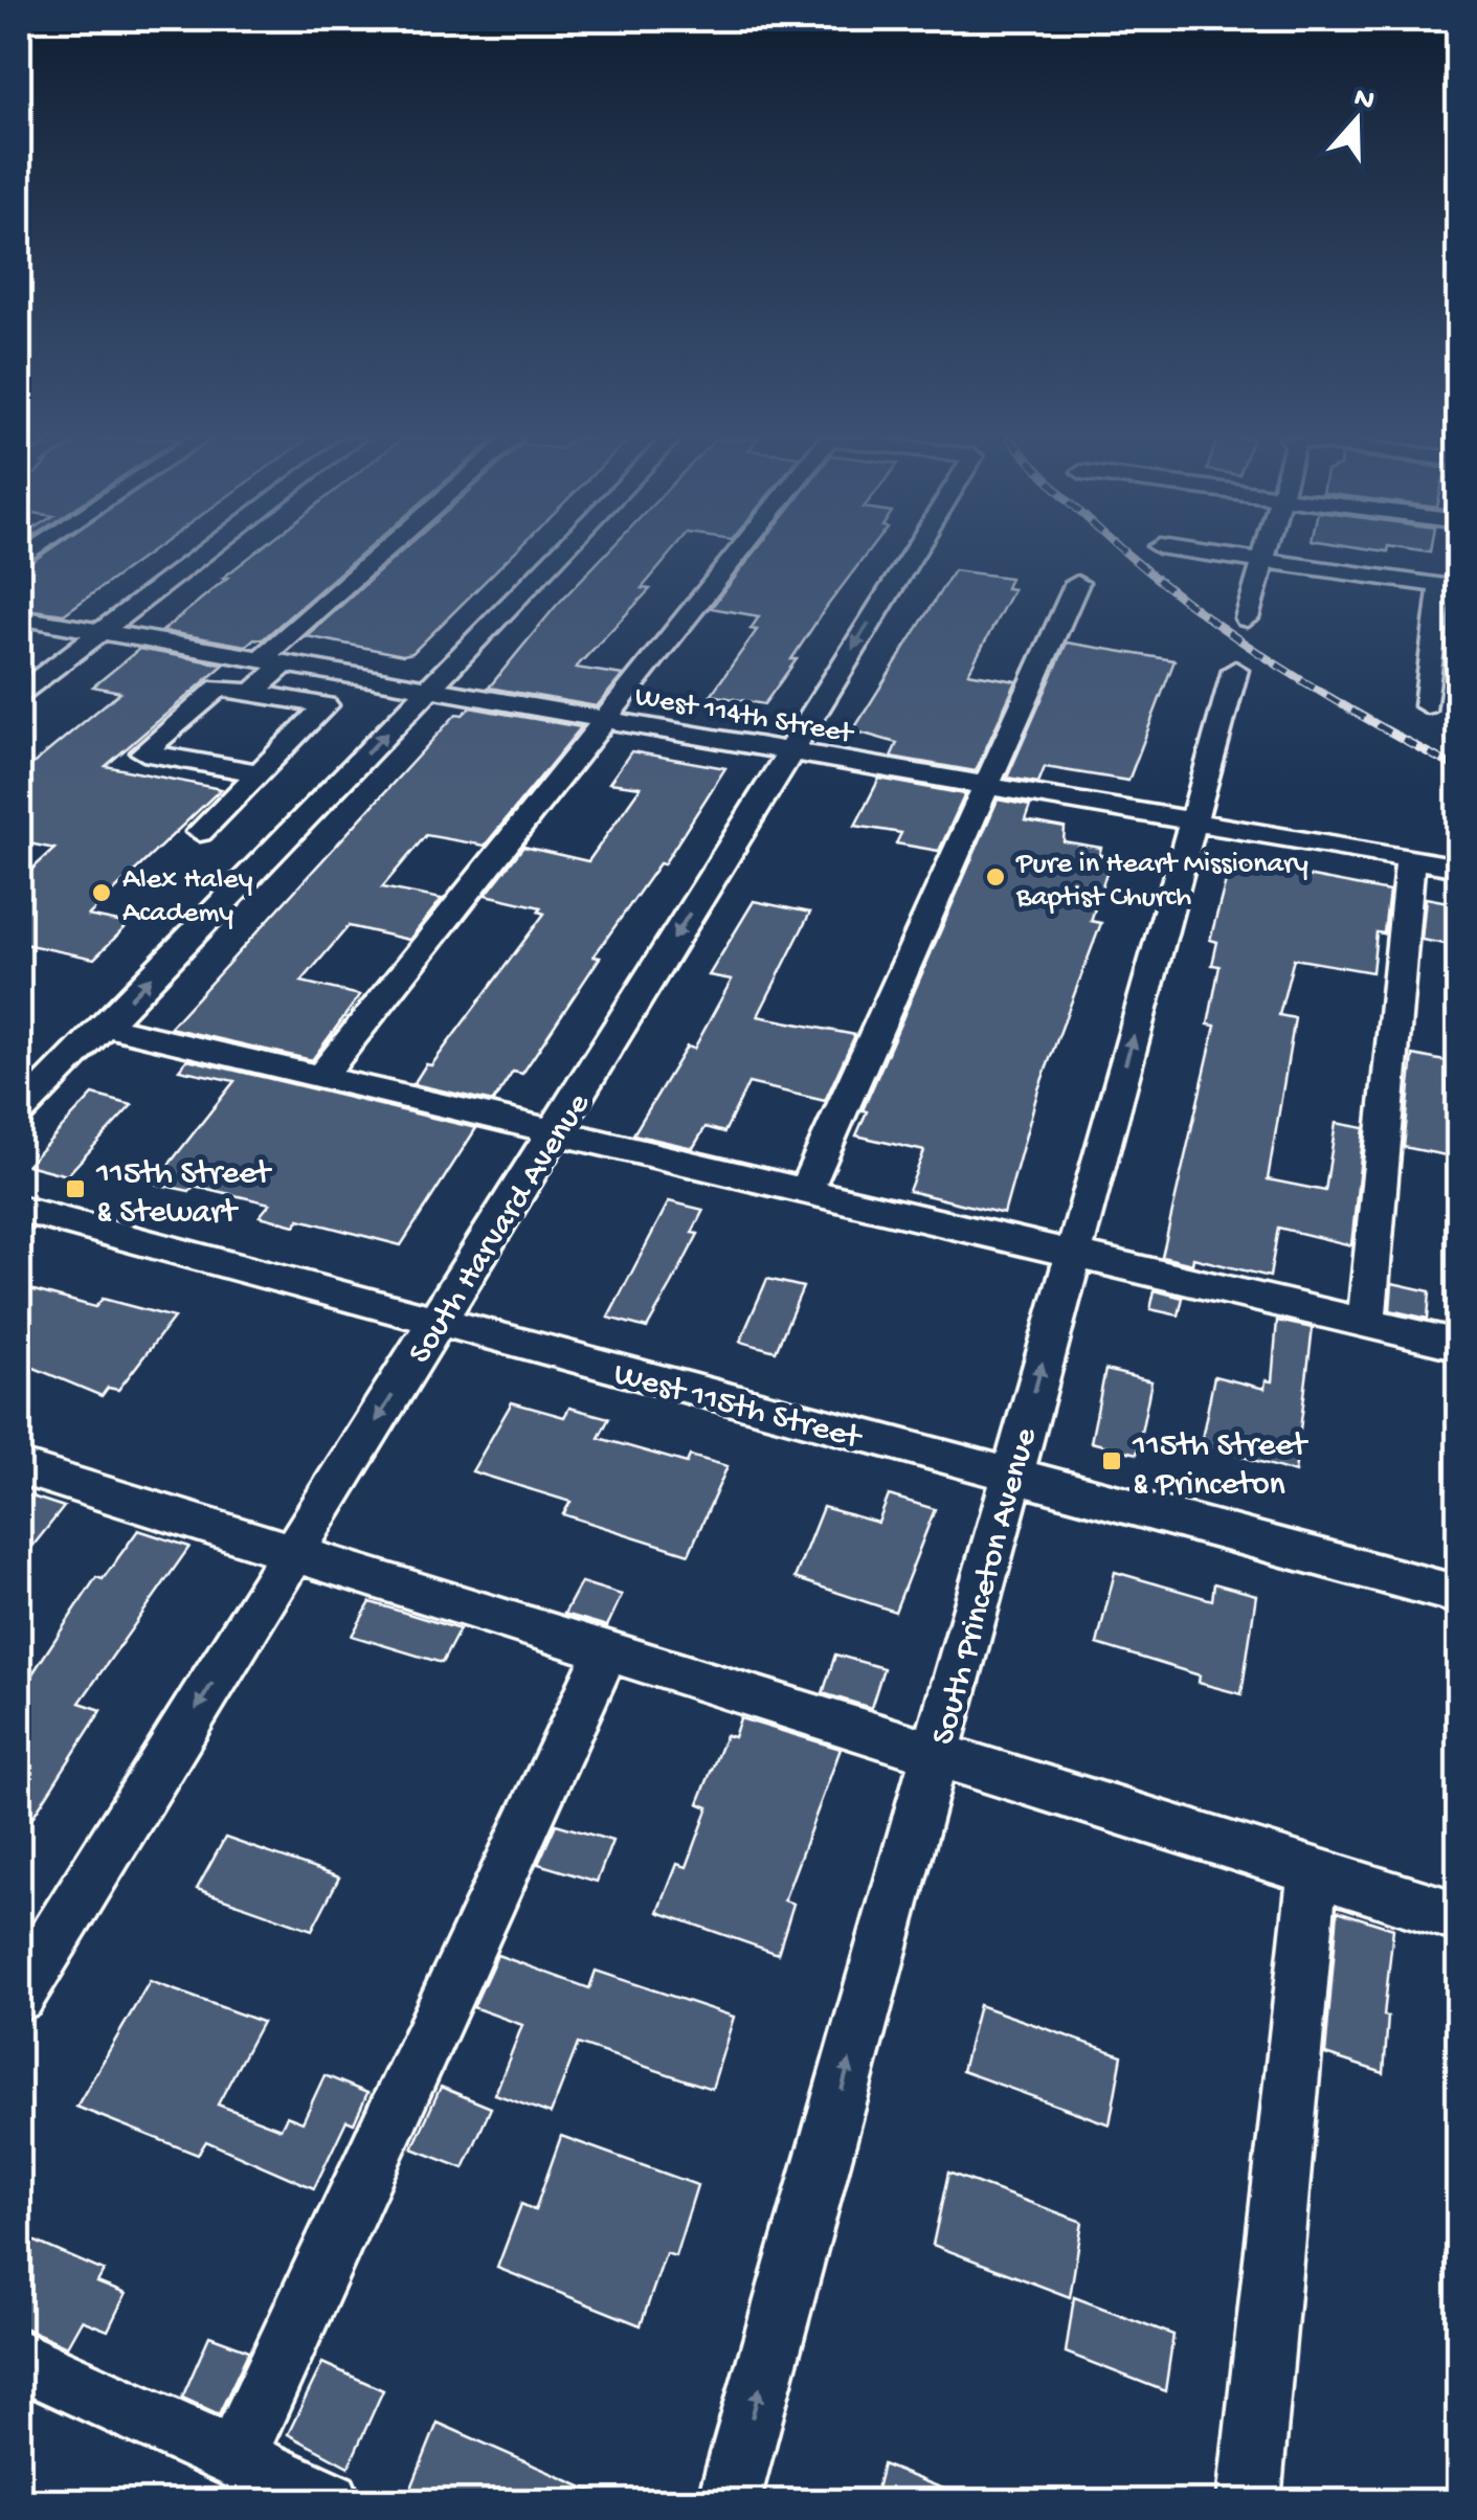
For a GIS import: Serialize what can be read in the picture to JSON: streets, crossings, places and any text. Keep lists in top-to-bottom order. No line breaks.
{"streets":{"street":["West 114th Street","South Harvard Avenue","West 115th Street","South Princeton Avenue"]},"crossings":[["West 114th Street","South Harvard Avenue"],["West 114th Street","South Princeton Avenue"],["South Harvard Avenue","West 115th Street"],["West 115th Street","South Princeton Avenue"]],"places":{"other":["Pure in Heart Missionary Baptist Church","Alex Haley Academy"],"transit":["115th Street & Stewart","115th Street & Princeton"]},"north":"top"}
